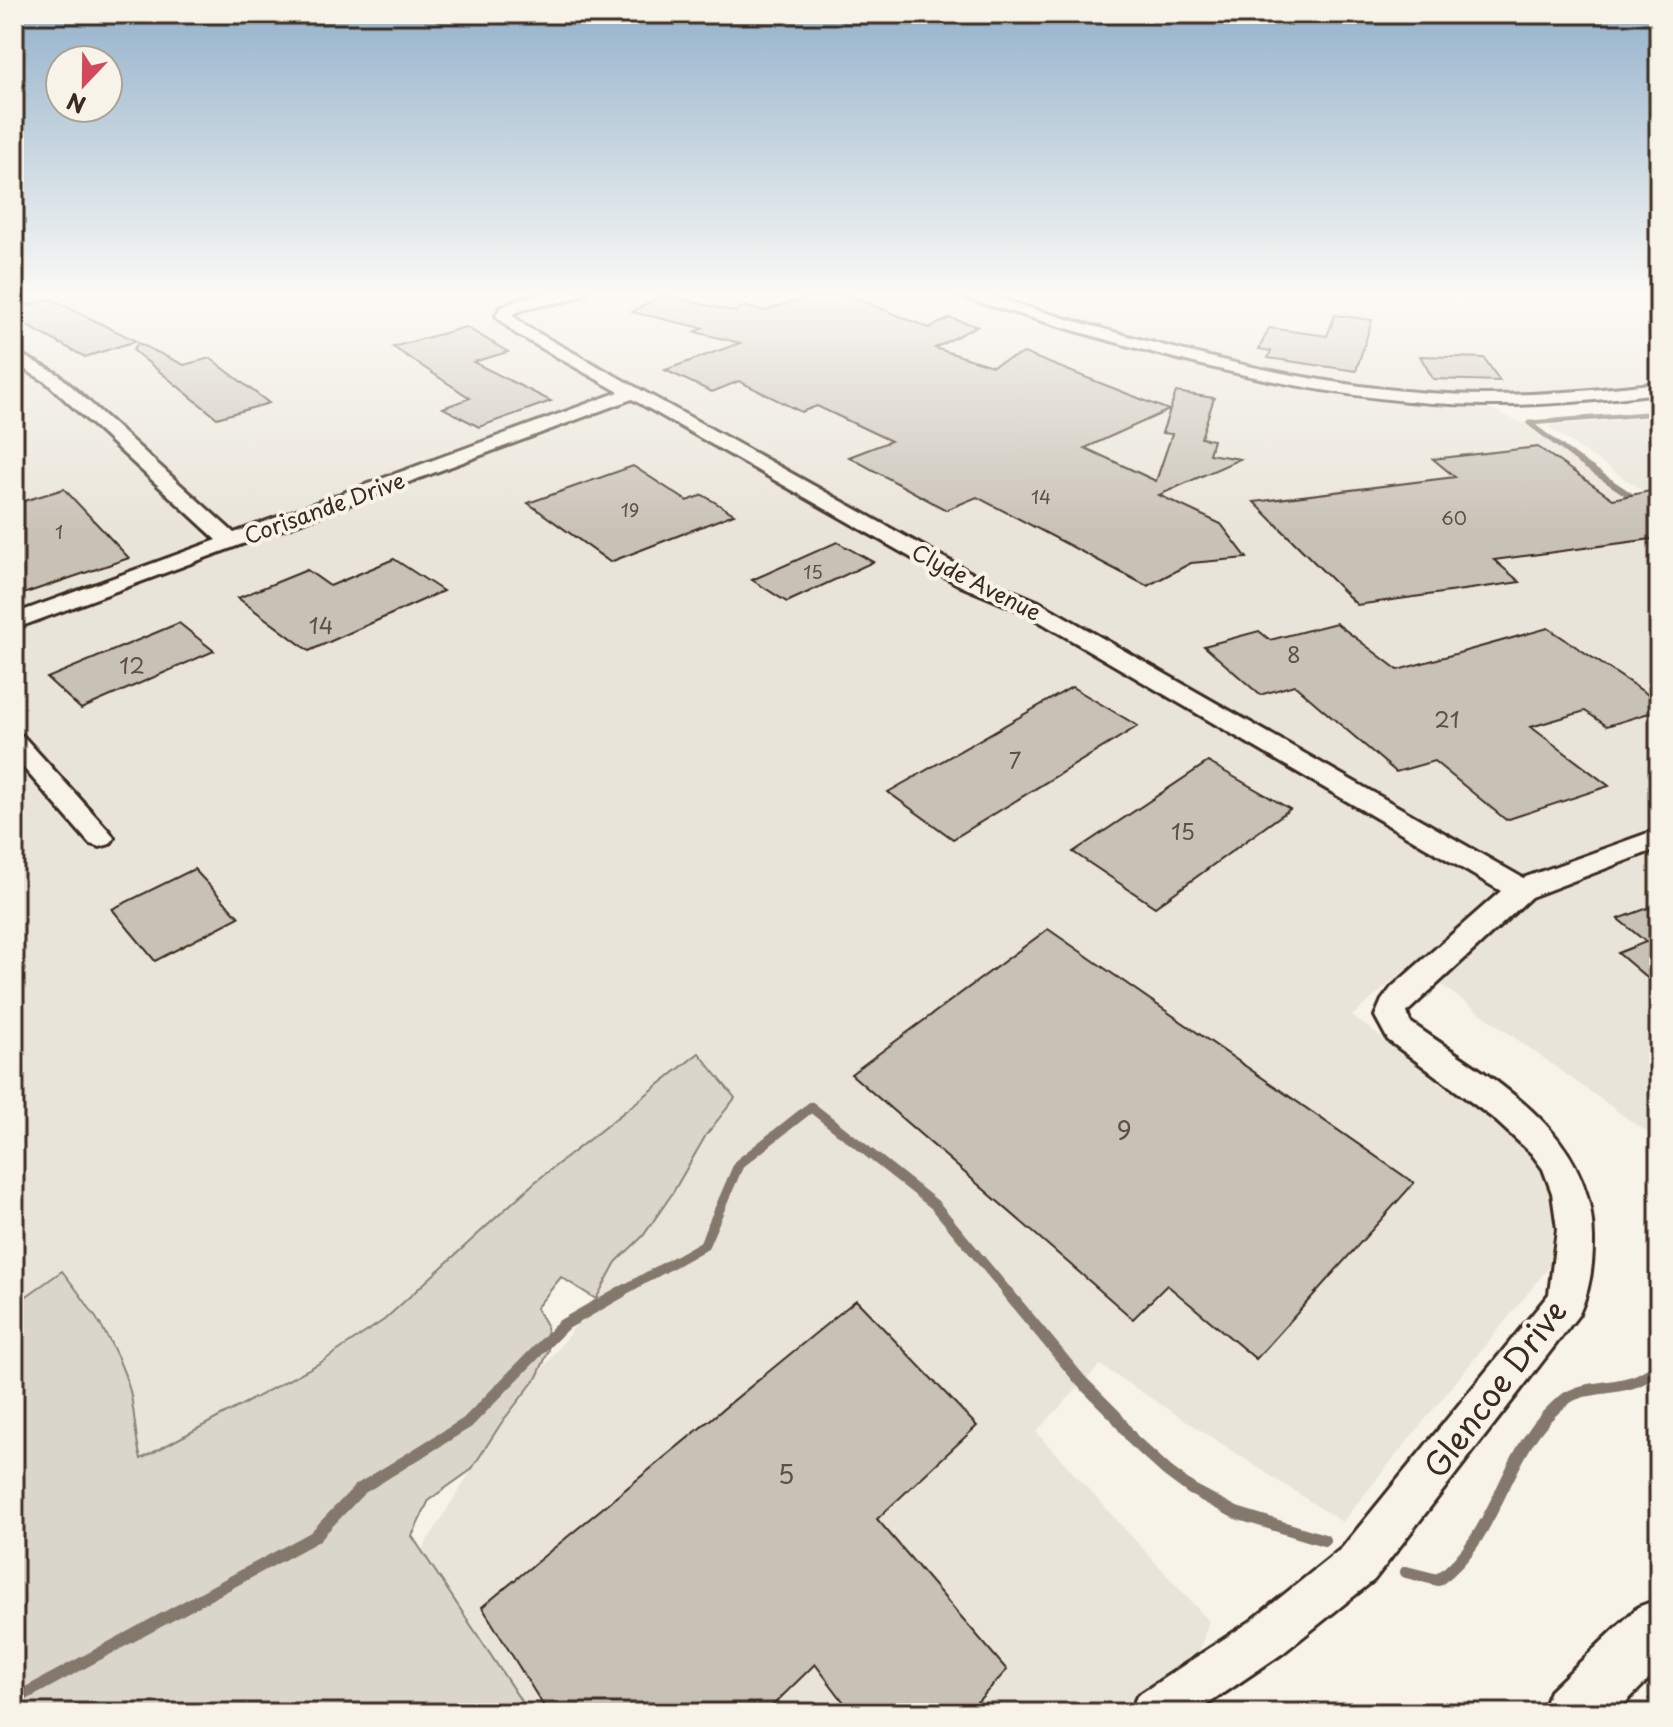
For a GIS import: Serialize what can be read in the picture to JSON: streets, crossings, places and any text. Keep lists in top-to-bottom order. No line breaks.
{"streets":{"street":["Corisande Drive","Clyde Avenue","Glencoe Drive"]},"crossings":[["Corisande Drive","Clyde Avenue"],["Clyde Avenue","Glencoe Drive"]],"house_numbers":["14","19","60","1","15","14","8","12","21","7","15","9","5"],"north":"bottom"}
